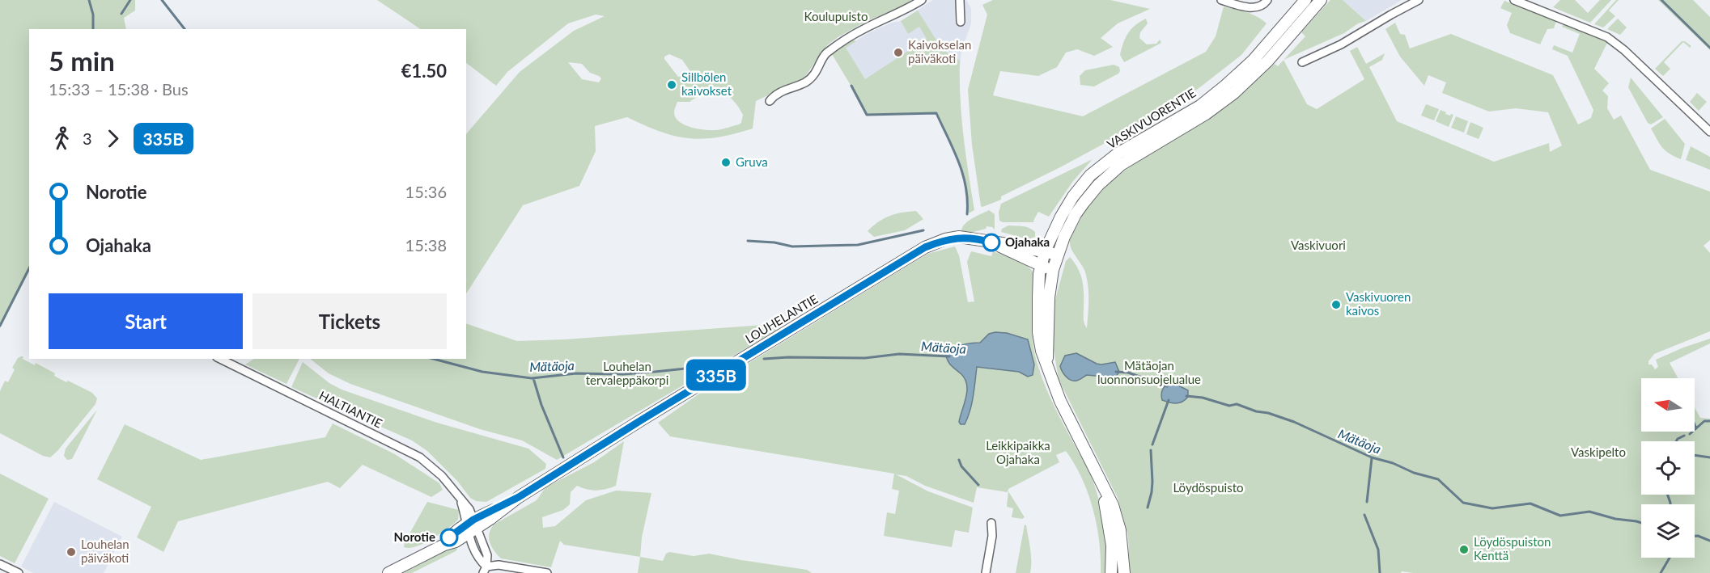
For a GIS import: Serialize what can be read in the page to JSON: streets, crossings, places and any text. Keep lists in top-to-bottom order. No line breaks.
{"streets":{"main road":["VASKIVUORENTIE","LOUHELANTIE"],"street":["HALTIANTIE"]},"crossings":[["VASKIVUORENTIE","LOUHELANTIE"],["LOUHELANTIE","HALTIANTIE"]],"water":["Mätäoja"],"parks":["Koulupuisto","Vaskivuori","Mätäojan luonnonsuojelualue","Louhelan tervaleppäkorpi","Leikkipaikka Ojahaka","Vaskipelto","Löydöspuisto"],"places":["Kaivokselan päiväkoti","Sillbölen kaivokset","Gruva","Ojahaka","Vaskivuoren kaivos","Norotie","Löydöspuiston Kenttä","Louhelan päiväkoti"],"lines":["bus line 335B"],"north":"left","page":{"on_map":"335B","heading":["5 min","15:33 – 15:38 · Bus","€1.50"],"legs":["3","335B"],"list":[{"name":"Norotie","value":"15:36"},{"name":"Ojahaka","value":"15:38"}],"buttons":["Start","Tickets"]}}
